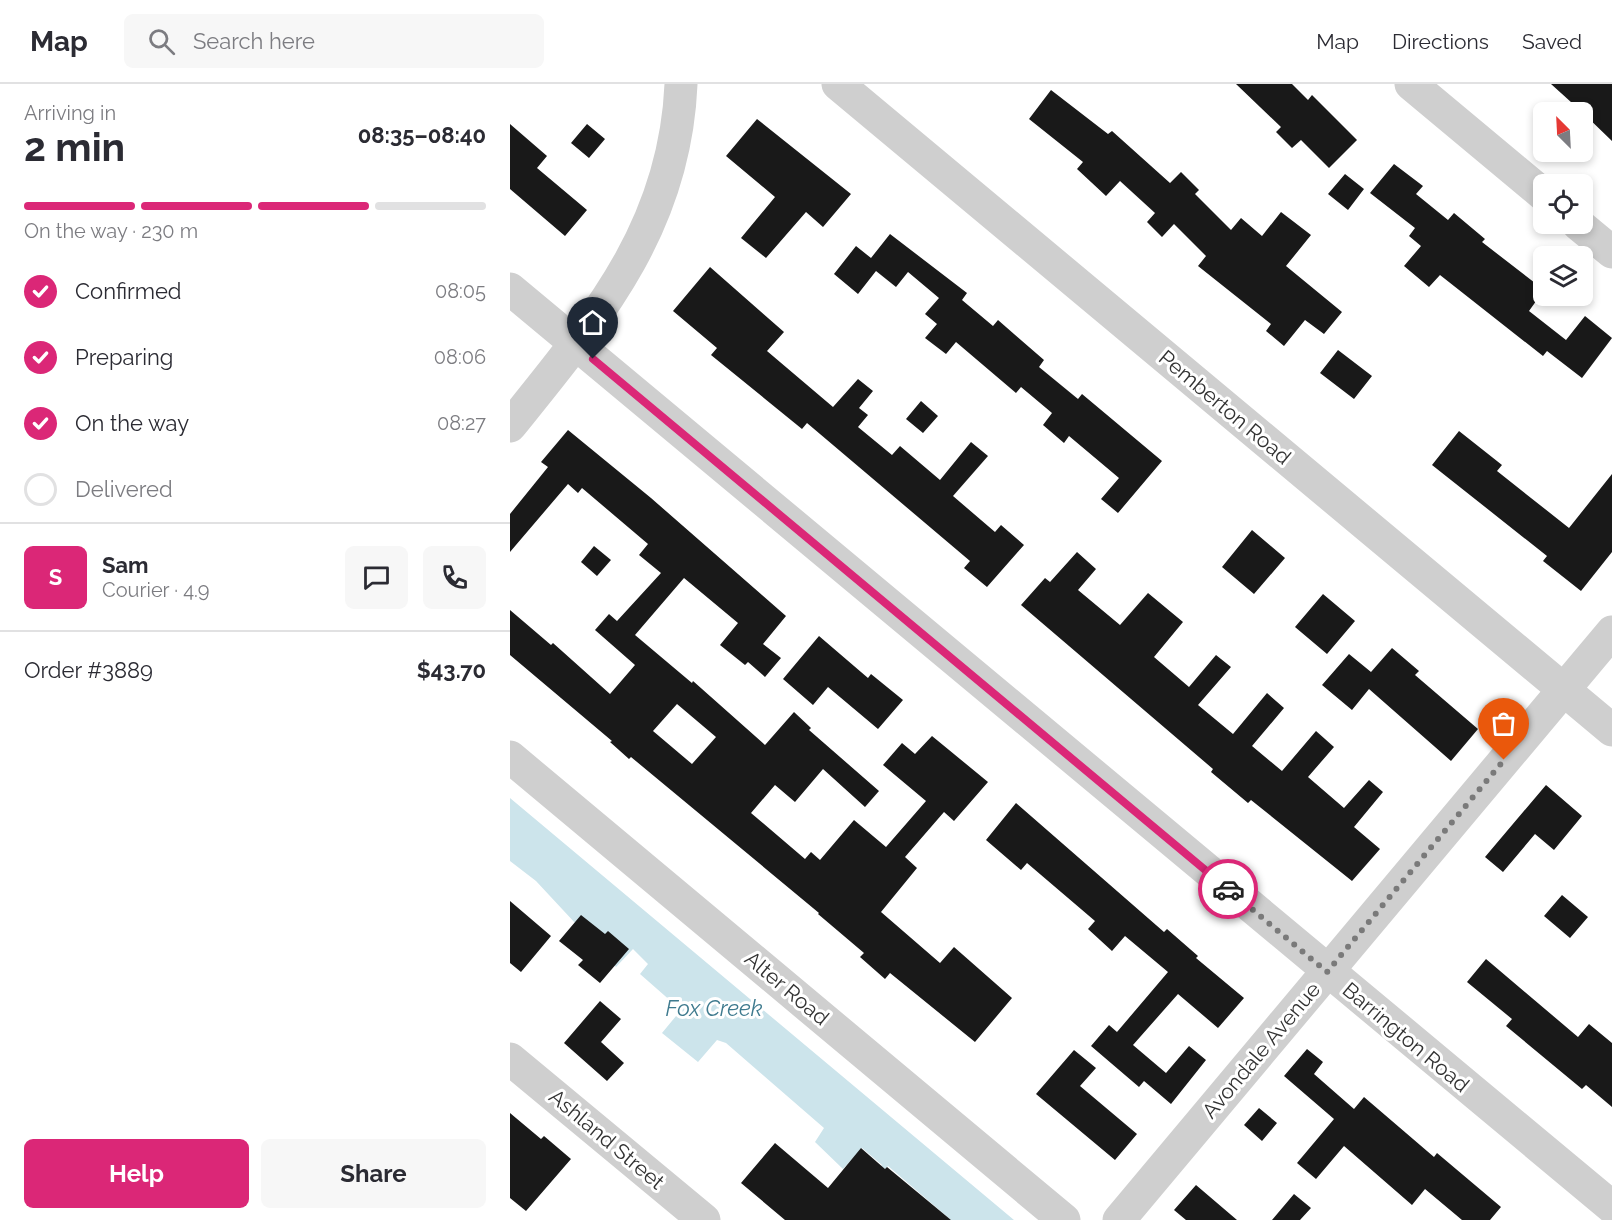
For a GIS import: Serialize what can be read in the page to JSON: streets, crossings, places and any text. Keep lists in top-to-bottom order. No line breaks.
{"streets":{"street":["Pemberton Road","Alter Road","Barrington Road","Avondale Avenue","Ashland Street"]},"crossings":[["Pemberton Road","Avondale Avenue"],["Barrington Road","Avondale Avenue"]],"water":["Fox Creek"],"north":"top left","page":{"header":"Map","search":"Search here","nav":["Map","Directions","Saved"],"heading":["2 min","Arriving in","08:35–08:40"],"panel":["Sam","Courier · 4.9","Order #3889","$43.70"],"bar":"On the way · 230 m","list":[["Confirmed","08:05"],["Preparing","08:06"],["On the way","08:27"],"Delivered"],"round":"S","buttons":["Help","Share"]}}
